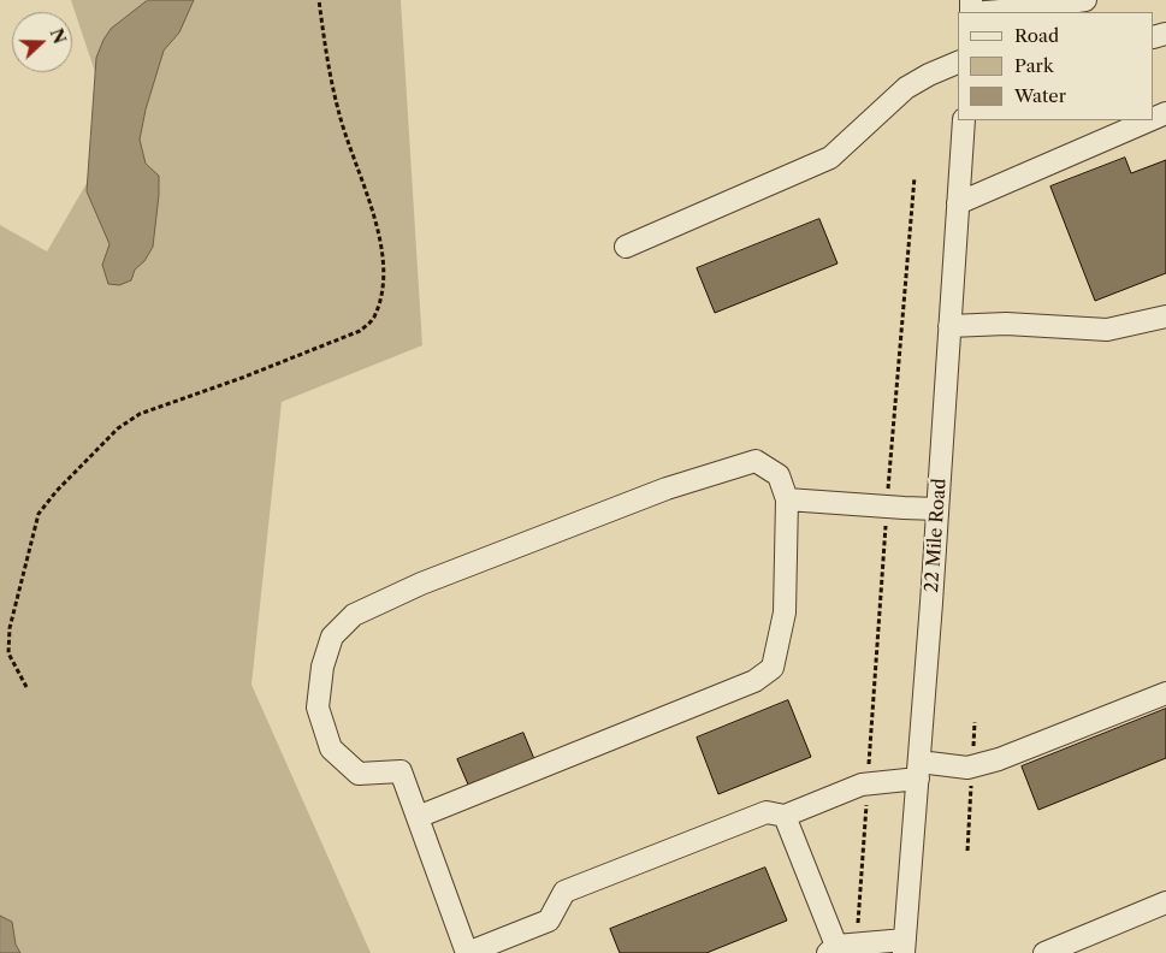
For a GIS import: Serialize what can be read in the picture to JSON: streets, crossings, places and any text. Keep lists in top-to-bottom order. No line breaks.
{"streets":{"street":["22 Mile Road"]},"legend":["Road","Park","Water"],"north":"right"}
